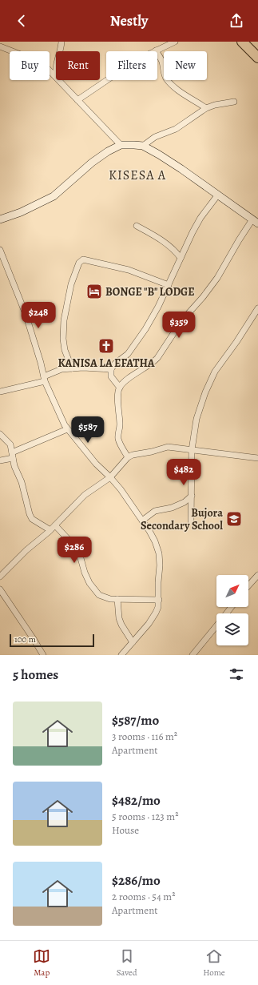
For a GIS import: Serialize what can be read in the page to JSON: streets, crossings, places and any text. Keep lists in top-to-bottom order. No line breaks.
{"districts":["KISESA A"],"places":{"hotel":["BONGE \"B\" LODGE"],"church":["KANISA LA EFATHA"],"school or university":["Bujora Secondary School"]},"scale_bar":"100 m","north":"top right","page":{"header":"Nestly","chip":["Buy","Rent","Filters","New"],"price":["$248","$359","$587","$482","$286"],"scale":"100 m","heading":"5 homes","list":[{"name":"$587/mo","note":"3 rooms · 116 m² · Apartment"},{"name":"$482/mo","note":"5 rooms · 123 m² · House"},{"name":"$286/mo","note":"2 rooms · 54 m² · Apartment"}],"tabs":["Map","Saved","Home"]}}
